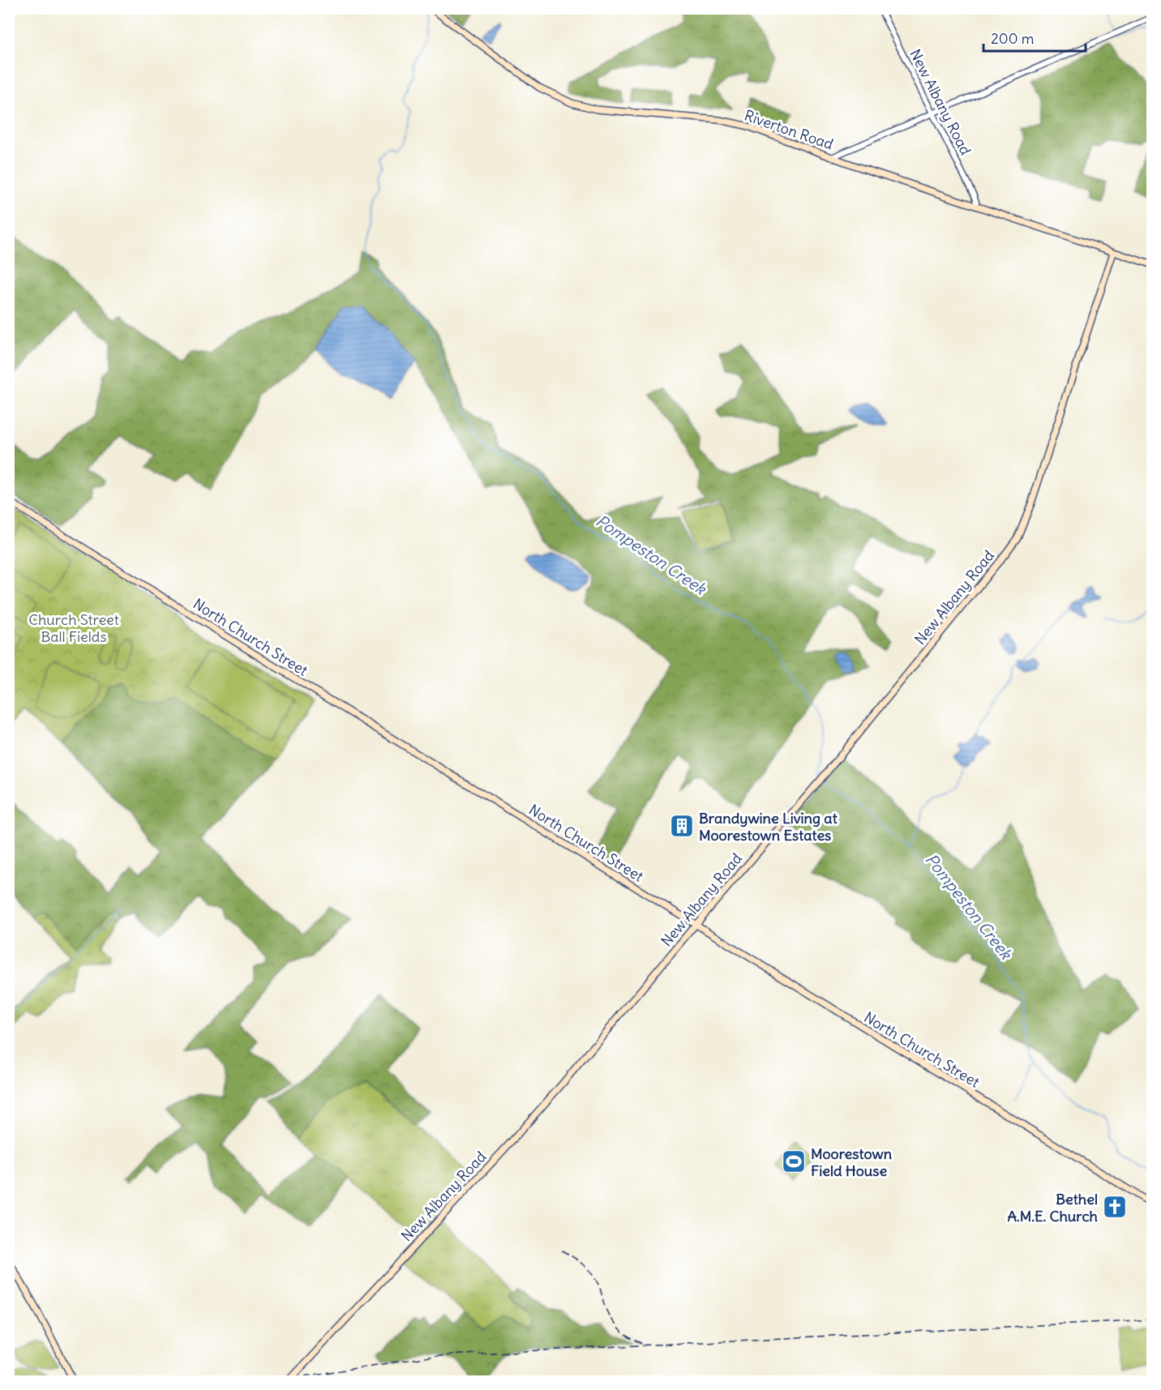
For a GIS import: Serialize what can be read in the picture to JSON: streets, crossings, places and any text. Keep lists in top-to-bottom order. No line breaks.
{"streets":{"main road":["New Albany Road","Riverton Road","North Church Street"]},"crossings":[["New Albany Road","Riverton Road"],["New Albany Road","North Church Street"]],"water":["Pompeston Creek"],"parks":["Church Street Ball Fields"],"places":{"building":["Brandywine Living at Moorestown Estates"],"sports":["Moorestown Field House"],"church":["Bethel A.M.E. Church"]},"scale_bar":"200 m"}
